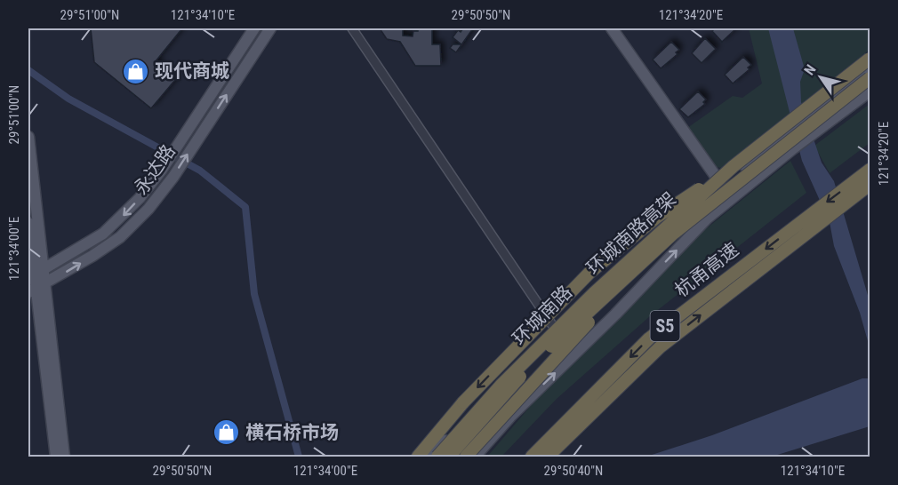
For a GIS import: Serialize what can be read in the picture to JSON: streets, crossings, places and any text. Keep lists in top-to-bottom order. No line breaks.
{"streets":{"highway":["环城南路高架","杭甬高速","S5"],"main road":["永达路","环城南路"]},"places":{"shop":["现代商城","横石桥市场"]},"north":"top left","coordinates":["29°51'00\"N","121°34'10\"E","29°50'50\"N","121°34'20\"E","121°34'00\"E","29°50'40\"N"]}
